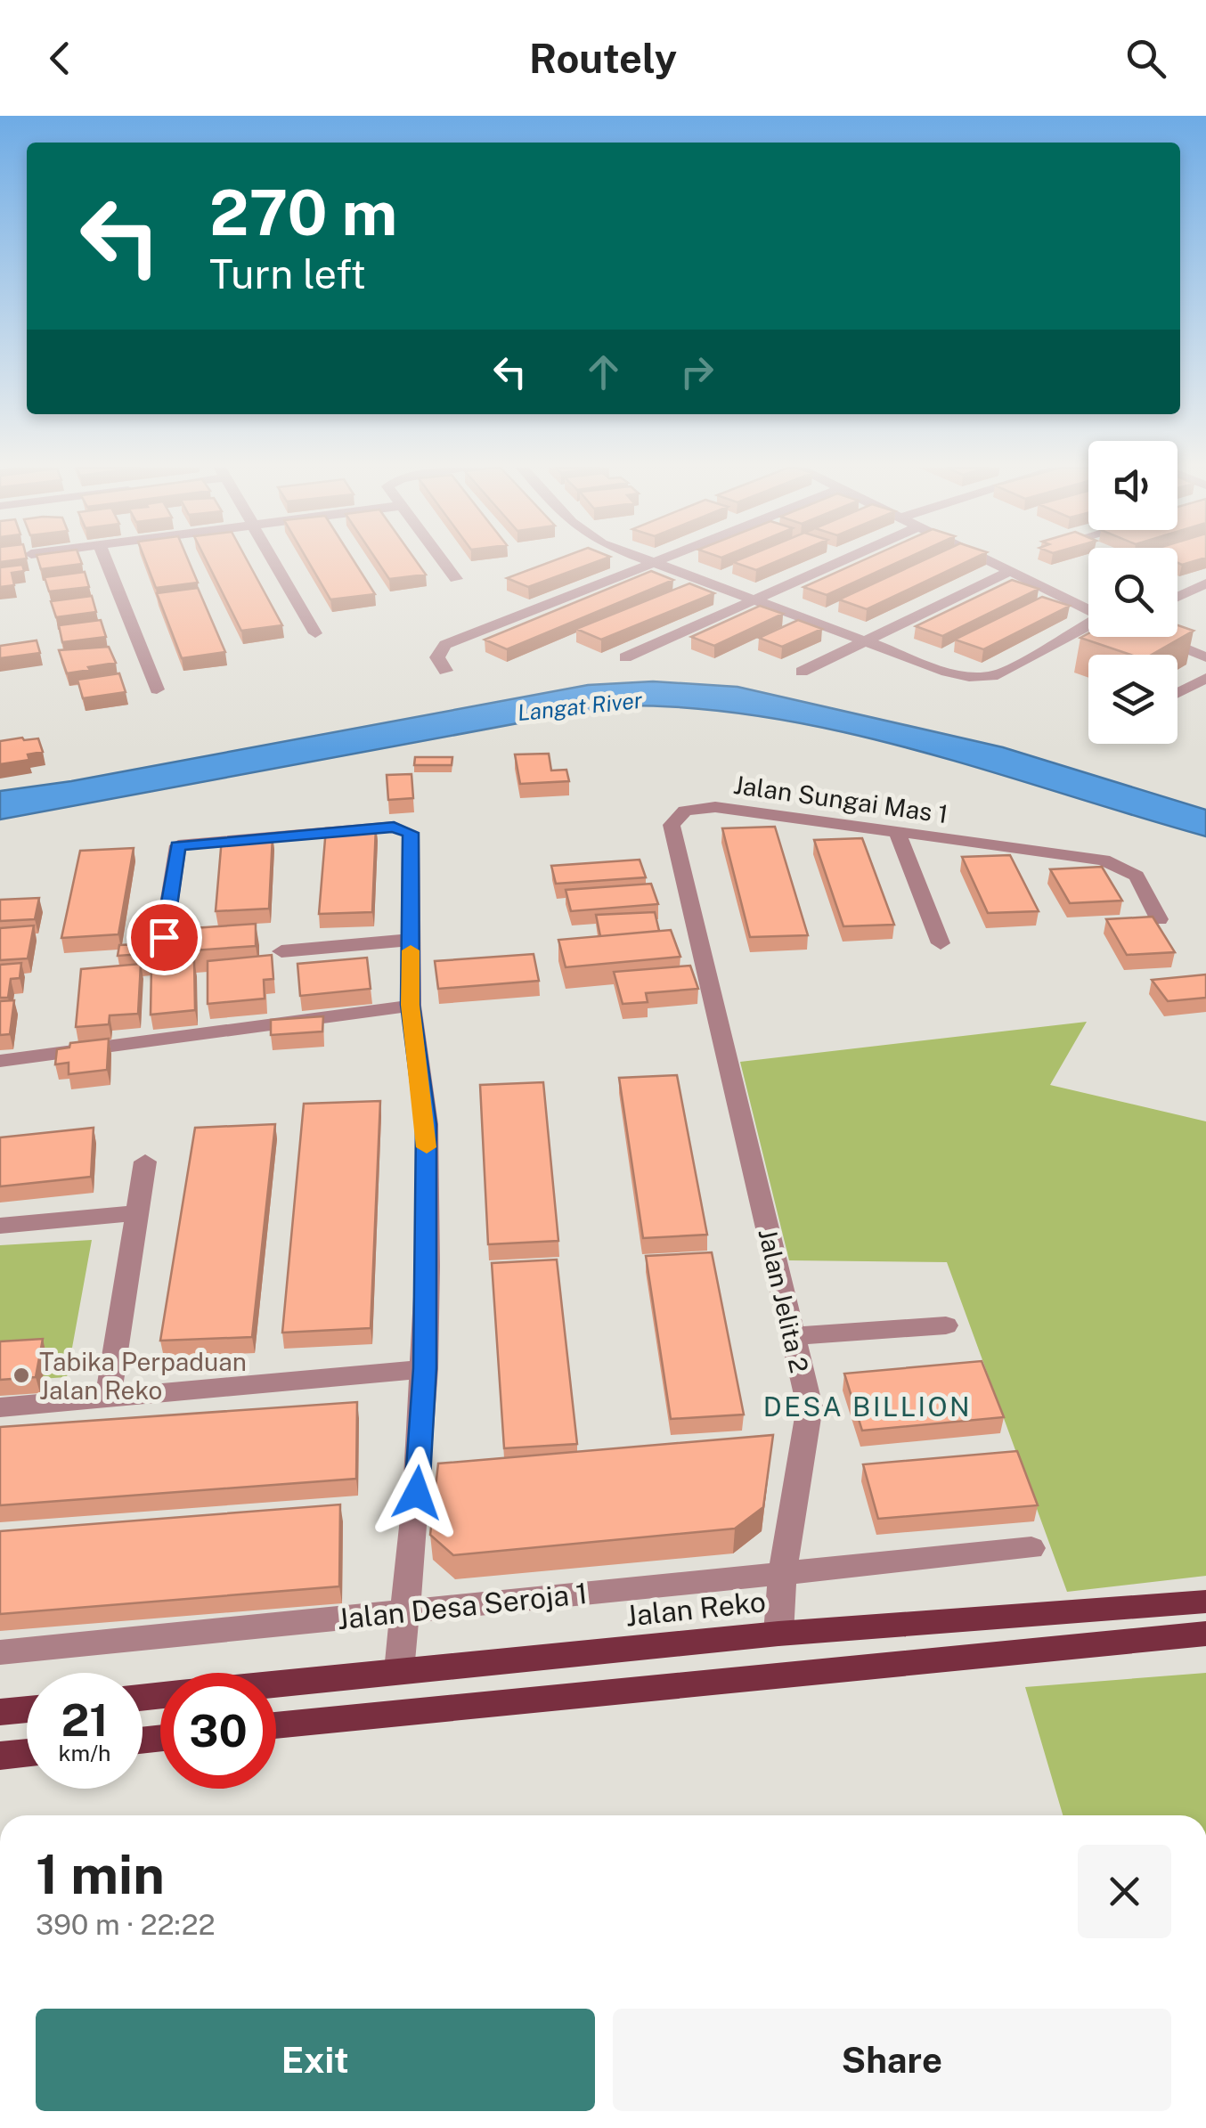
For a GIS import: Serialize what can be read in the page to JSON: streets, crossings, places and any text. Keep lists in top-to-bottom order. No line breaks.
{"streets":{"main road":["Jalan Reko"],"street":["Jalan Sungai Mas 1","Jalan Jelita 2","Jalan Desa Seroja 1"]},"crossings":[["Jalan Sungai Mas 1","Jalan Jelita 2"],["Jalan Jelita 2","Jalan Desa Seroja 1"],["Jalan Jelita 2","Jalan Reko"]],"districts":["DESA BILLION"],"water":["Langat River"],"places":["Tabika Perpaduan Jalan Reko"],"page":{"header":"Routely","turn":["270 m","Turn left"],"speed":"21 km/h","limit":"30","heading":["1 min","390 m · 22:22"],"buttons":["Exit","Share"]}}
